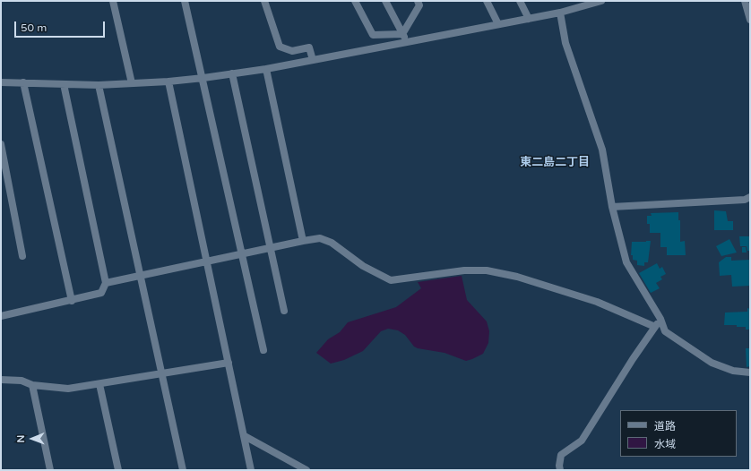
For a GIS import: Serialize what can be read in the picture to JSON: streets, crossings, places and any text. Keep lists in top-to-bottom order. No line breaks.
{"districts":["東二島二丁目"],"legend":["道路","水域"],"scale_bar":"50 m","north":"left"}
